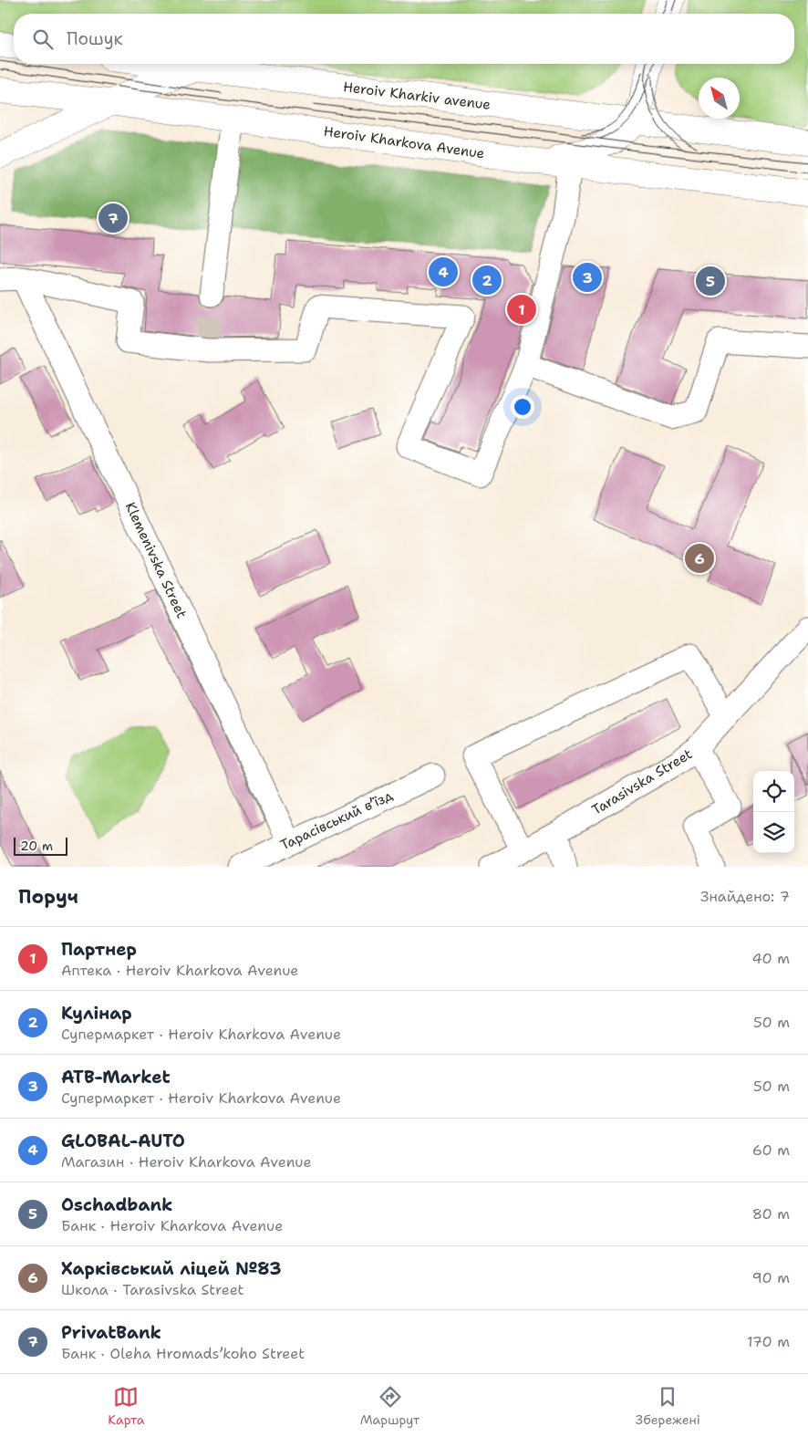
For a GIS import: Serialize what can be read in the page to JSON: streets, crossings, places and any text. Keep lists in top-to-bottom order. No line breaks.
{"streets":{"main road":["Heroiv Kharkiv avenue","Heroiv Kharkova Avenue"],"street":["Klemenivska Street","Tarasivska Street","Тарасівський в’їзд"]},"crossings":[["Klemenivska Street","Тарасівський в’їзд"]],"scale_bar":"20 m","north":"top left","page":{"search":"Пошук","pins":["7","4","3","2","5","1","6"],"scale":"20 m","heading":["Поруч","Знайдено: 7"],"list":[{"mark":"1","name":"Партнер","note":"Аптека · Heroiv Kharkova Avenue","value":"40 m"},{"mark":"2","name":"Кулінар","note":"Супермаркет · Heroiv Kharkova Avenue","value":"50 m"},{"mark":"3","name":"ATB-Market","note":"Супермаркет · Heroiv Kharkova Avenue","value":"50 m"},{"mark":"4","name":"GLOBAL-AUTO","note":"Магазин · Heroiv Kharkova Avenue","value":"60 m"},{"mark":"5","name":"Oschadbank","note":"Банк · Heroiv Kharkova Avenue","value":"80 m"},{"mark":"6","name":"Харківський ліцей №83","note":"Школа · Tarasivska Street","value":"90 m"},{"mark":"7","name":"PrivatBank","note":"Банк · Oleha Hromadsʹkoho Street","value":"170 m"}],"nav":["Карта","Маршрут","Збережені"]}}
